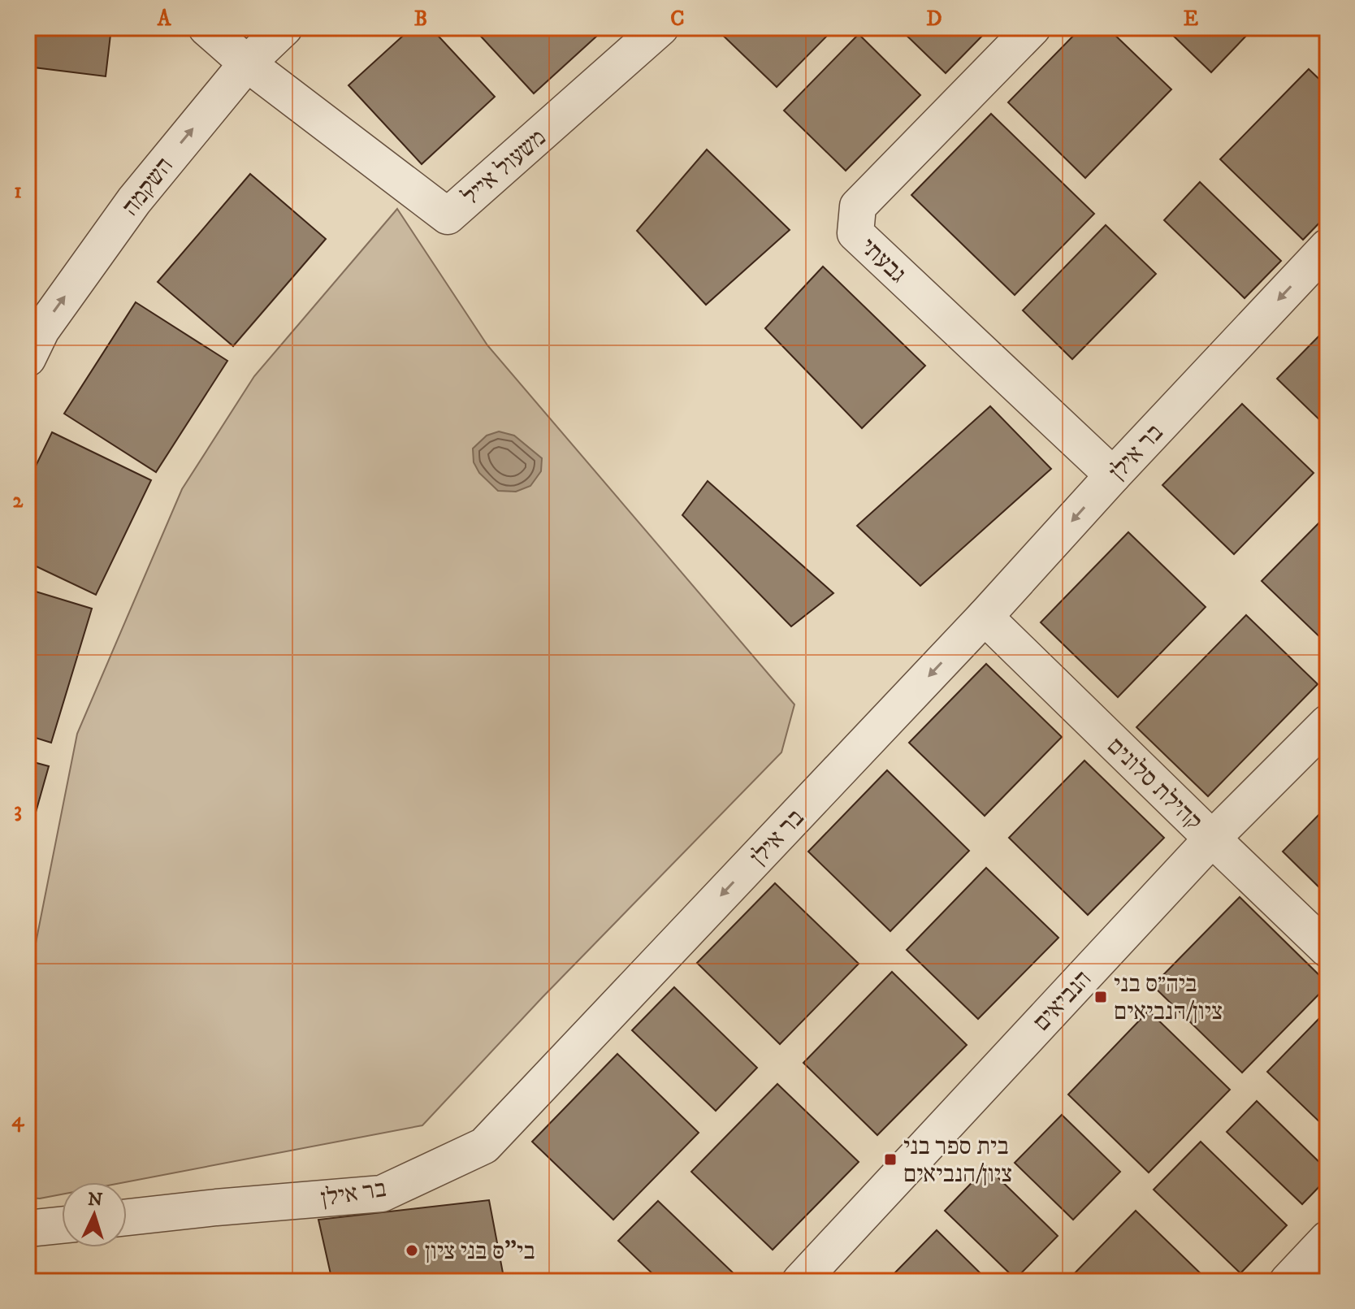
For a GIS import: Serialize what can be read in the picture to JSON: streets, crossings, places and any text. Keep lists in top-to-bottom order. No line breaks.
{"streets":{"street":["משעול אייל","השקמה","גבעתי","בר אילן","קהילת סלונים","הנביאים"]},"crossings":[["משעול אייל","השקמה"],["גבעתי","בר אילן"],["בר אילן","קהילת סלונים"],["קהילת סלונים","הנביאים"]],"one_way":["השקמה","בר אילן"],"places":{"transit":["ביה״ס בני ציון/הנביאים","בית ספר בני ציון/הנביאים"],"other":["בי\"ס בני ציון"]},"north":"top","grid":{"columns":["A","B","C","D","E"],"rows":["1","2","3","4"]}}
